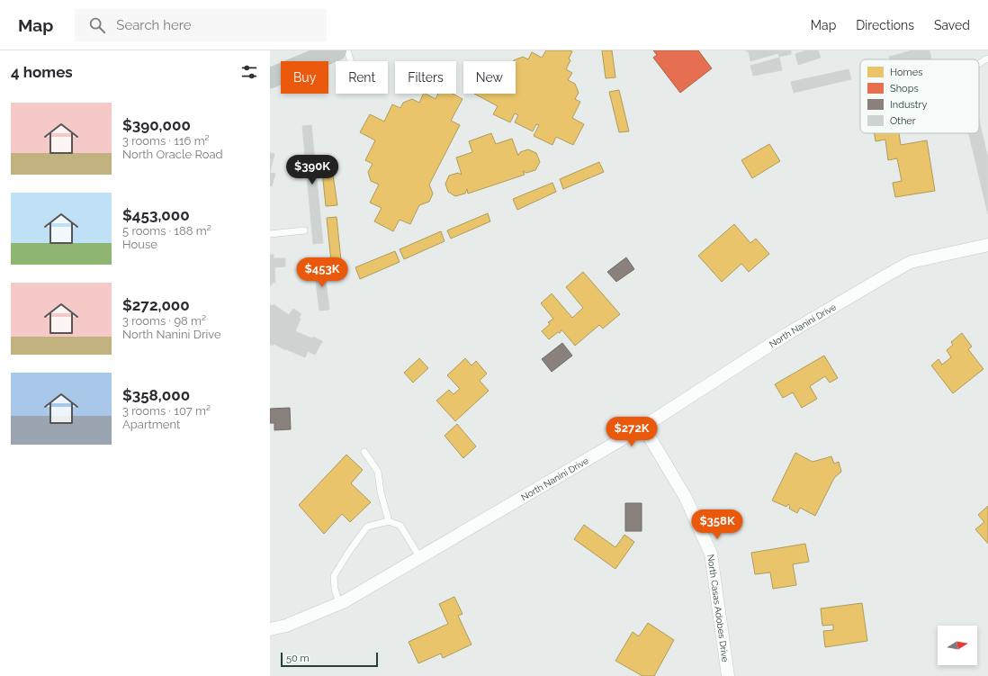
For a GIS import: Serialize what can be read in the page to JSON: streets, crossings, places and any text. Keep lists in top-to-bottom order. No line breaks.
{"streets":{"street":["North Nanini Drive","North Casas Adobes Drive"]},"crossings":[["North Nanini Drive","North Casas Adobes Drive"]],"legend":["Homes","Shops","Industry","Other"],"scale_bar":"50 m","north":"right","page":{"header":"Map","search":"Search here","nav":["Map","Directions","Saved"],"heading":"4 homes","chip":["Buy","Rent","Filters","New"],"list":[{"name":"$390,000","note":"3 rooms · 116 m² · North Oracle Road"},{"name":"$453,000","note":"5 rooms · 188 m² · House"},{"name":"$272,000","note":"3 rooms · 98 m² · North Nanini Drive"},{"name":"$358,000","note":"3 rooms · 107 m² · Apartment"}],"price":["$390K","$453K","$272K","$358K"],"scale":"50 m"}}
